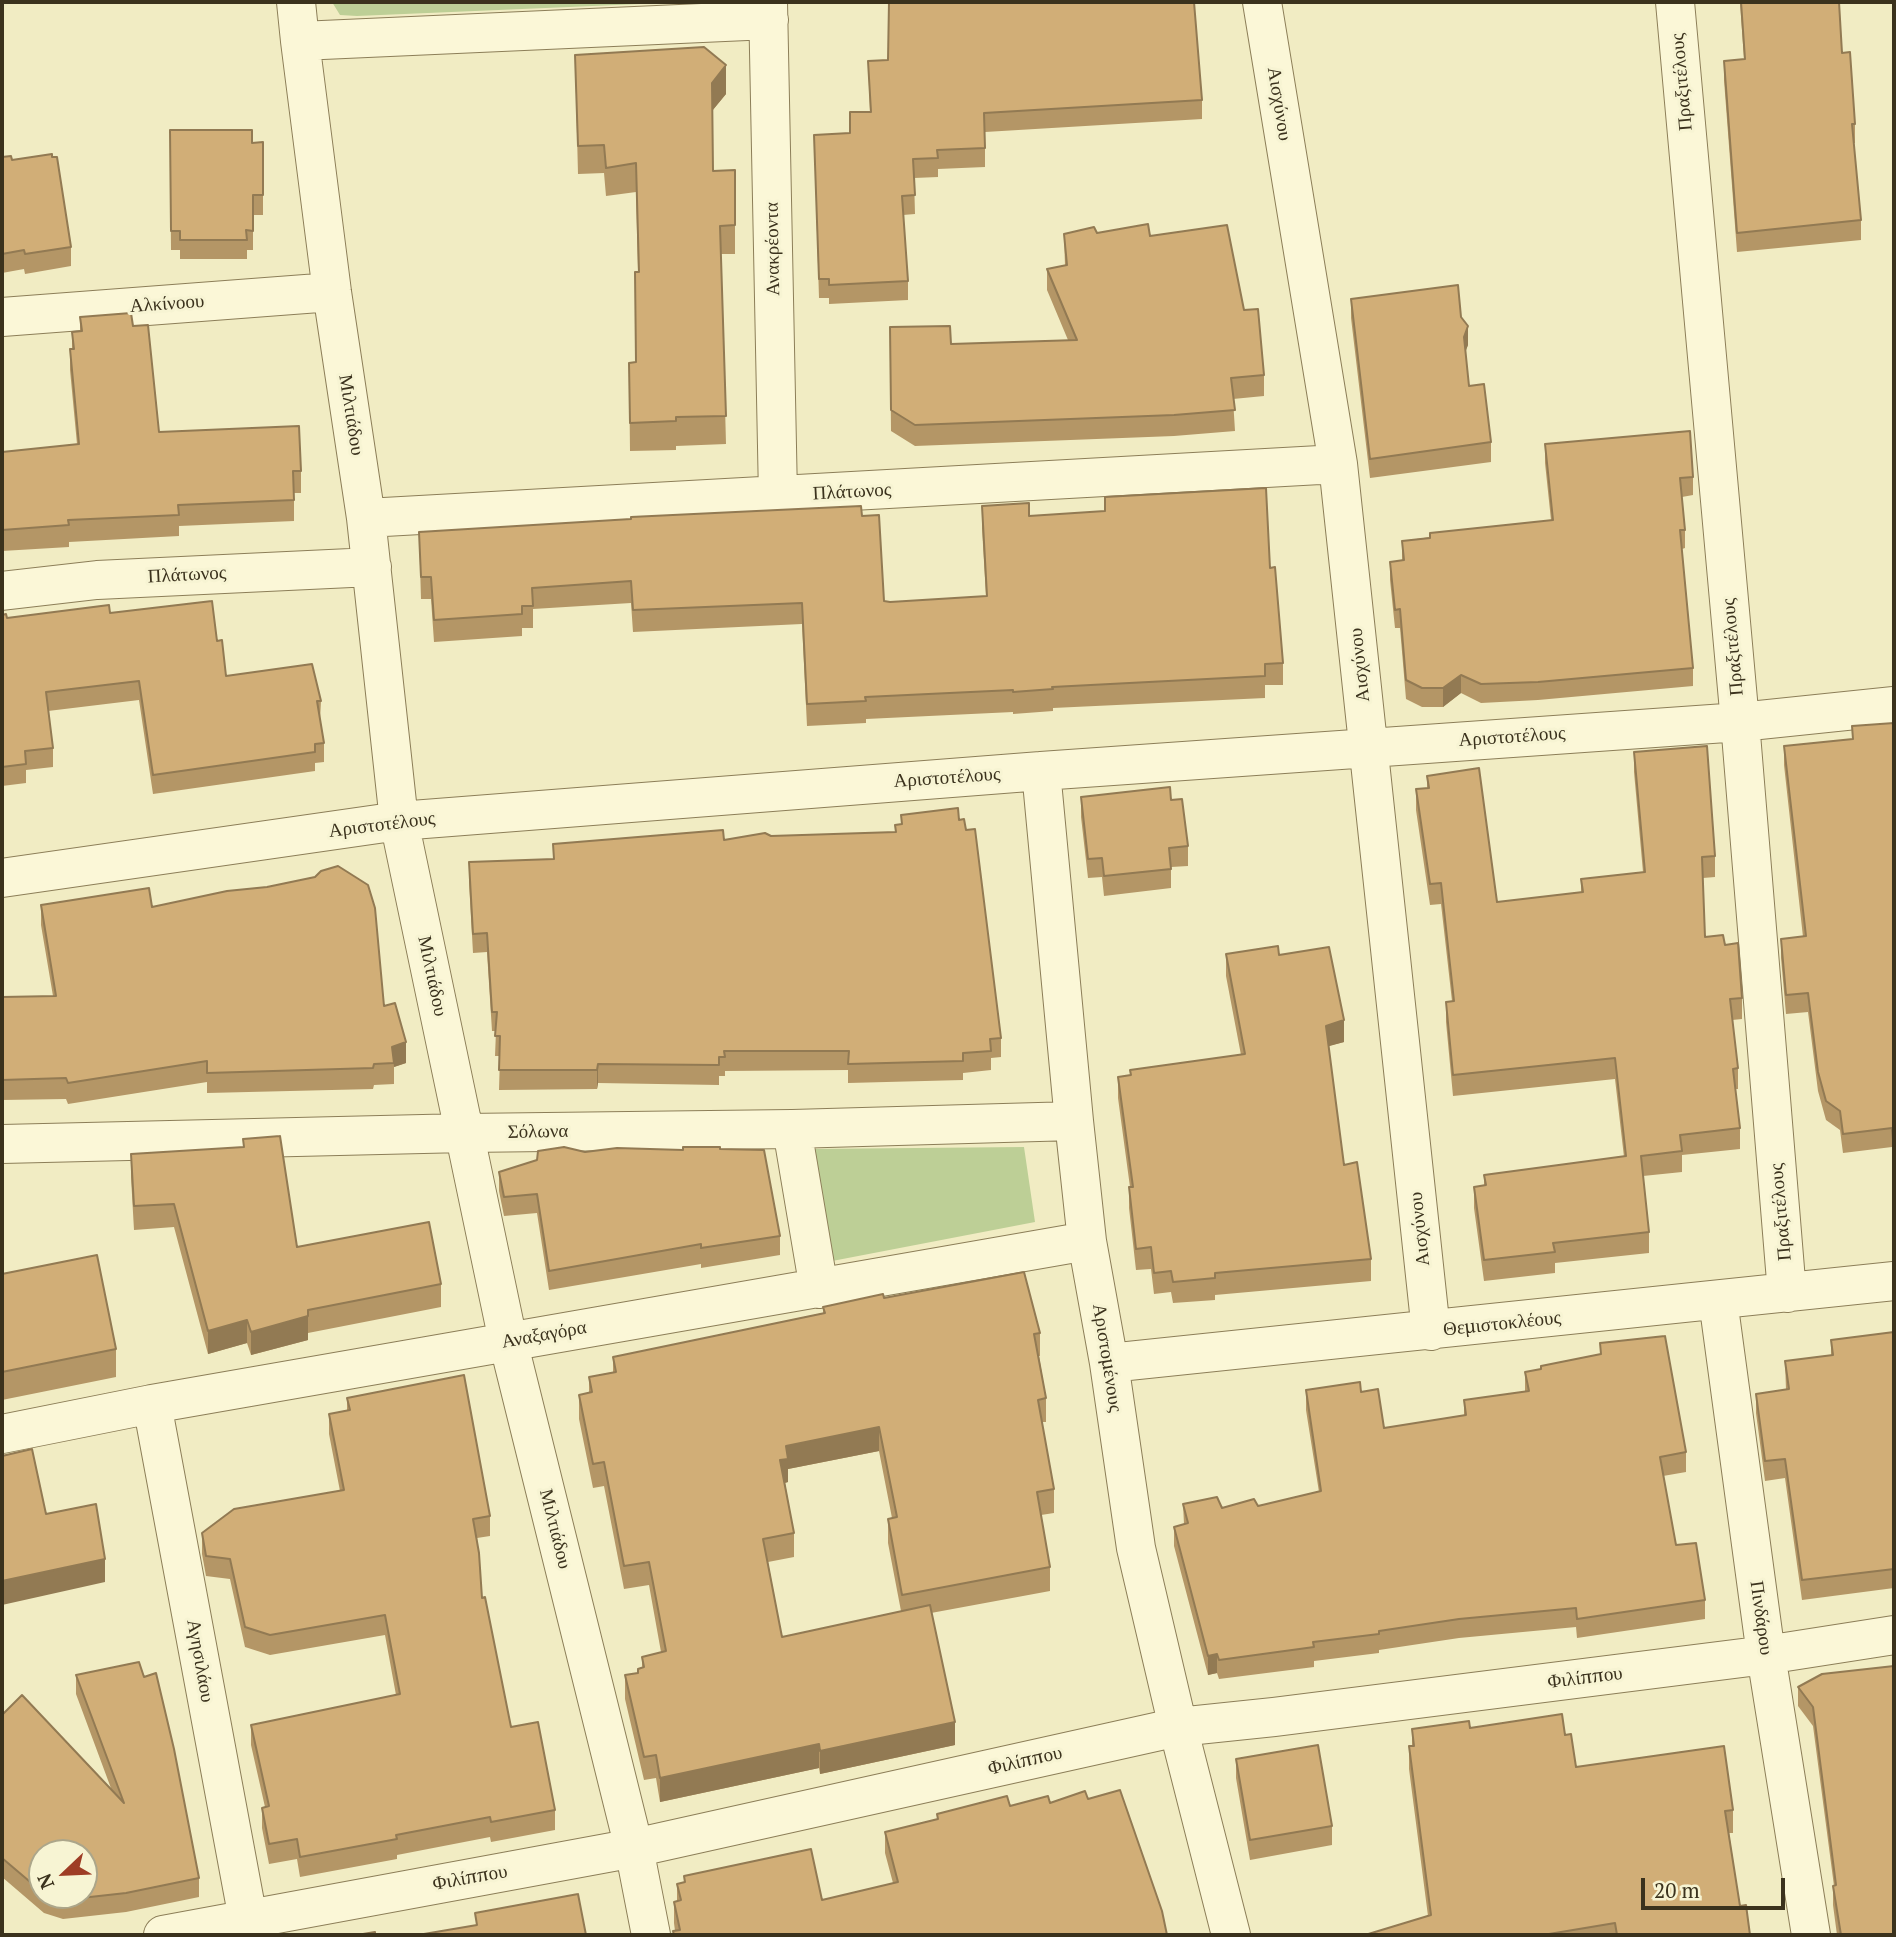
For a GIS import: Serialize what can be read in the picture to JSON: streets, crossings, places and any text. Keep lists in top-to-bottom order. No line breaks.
{"streets":{"street":["Πραξιτέλους","Αισχύνου","Ανακρέοντα","Αλκίνοου","Μιλτιάδου","Πλάτωνος","Αριστοτέλους","Σόλωνα","Θεμιστοκλέους","Αναξαγόρα","Αριστομένους","Πινδάρου","Αγησιλάου","Φιλίππου"]},"crossings":[["Πραξιτέλους","Αριστοτέλους"],["Πραξιτέλους","Θεμιστοκλέους"],["Αισχύνου","Πλάτωνος"],["Αισχύνου","Αριστοτέλους"],["Αισχύνου","Θεμιστοκλέους"],["Ανακρέοντα","Πλάτωνος"],["Αλκίνοου","Μιλτιάδου"],["Μιλτιάδου","Πλάτωνος"],["Μιλτιάδου","Αριστοτέλους"],["Μιλτιάδου","Σόλωνα"],["Μιλτιάδου","Αναξαγόρα"],["Μιλτιάδου","Φιλίππου"],["Αριστοτέλους","Αριστομένους"],["Σόλωνα","Αριστομένους"],["Θεμιστοκλέους","Αριστομένους"],["Θεμιστοκλέους","Πινδάρου"],["Αναξαγόρα","Αριστομένους"],["Αναξαγόρα","Αγησιλάου"],["Αριστομένους","Φιλίππου"],["Πινδάρου","Φιλίππου"],["Αγησιλάου","Φιλίππου"]],"scale_bar":"20 m","north":"bottom left"}
